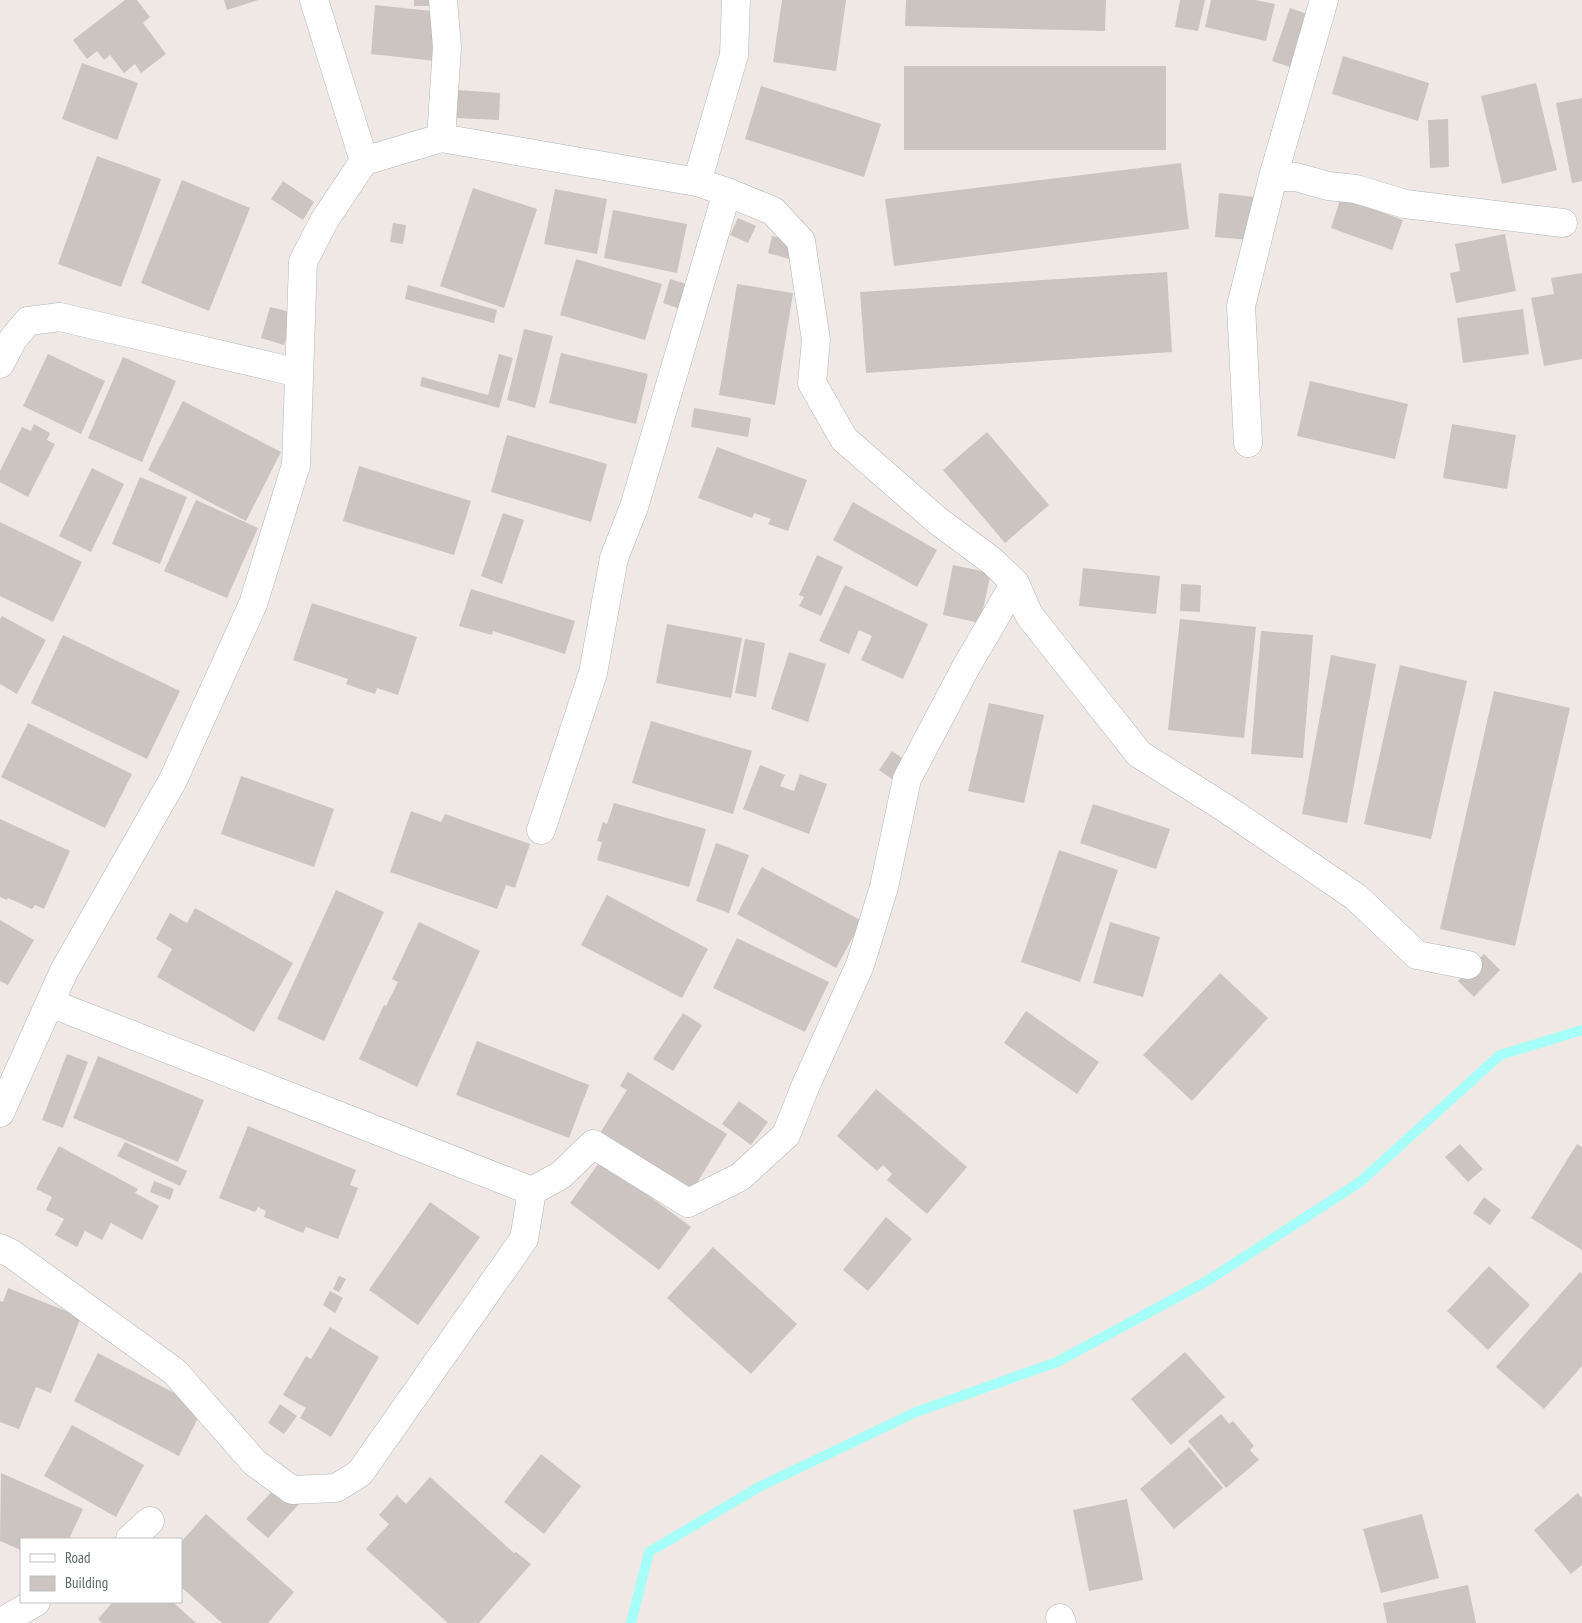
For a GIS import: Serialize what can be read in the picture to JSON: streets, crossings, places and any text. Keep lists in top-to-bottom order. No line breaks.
{"legend":["Road","Building"]}
